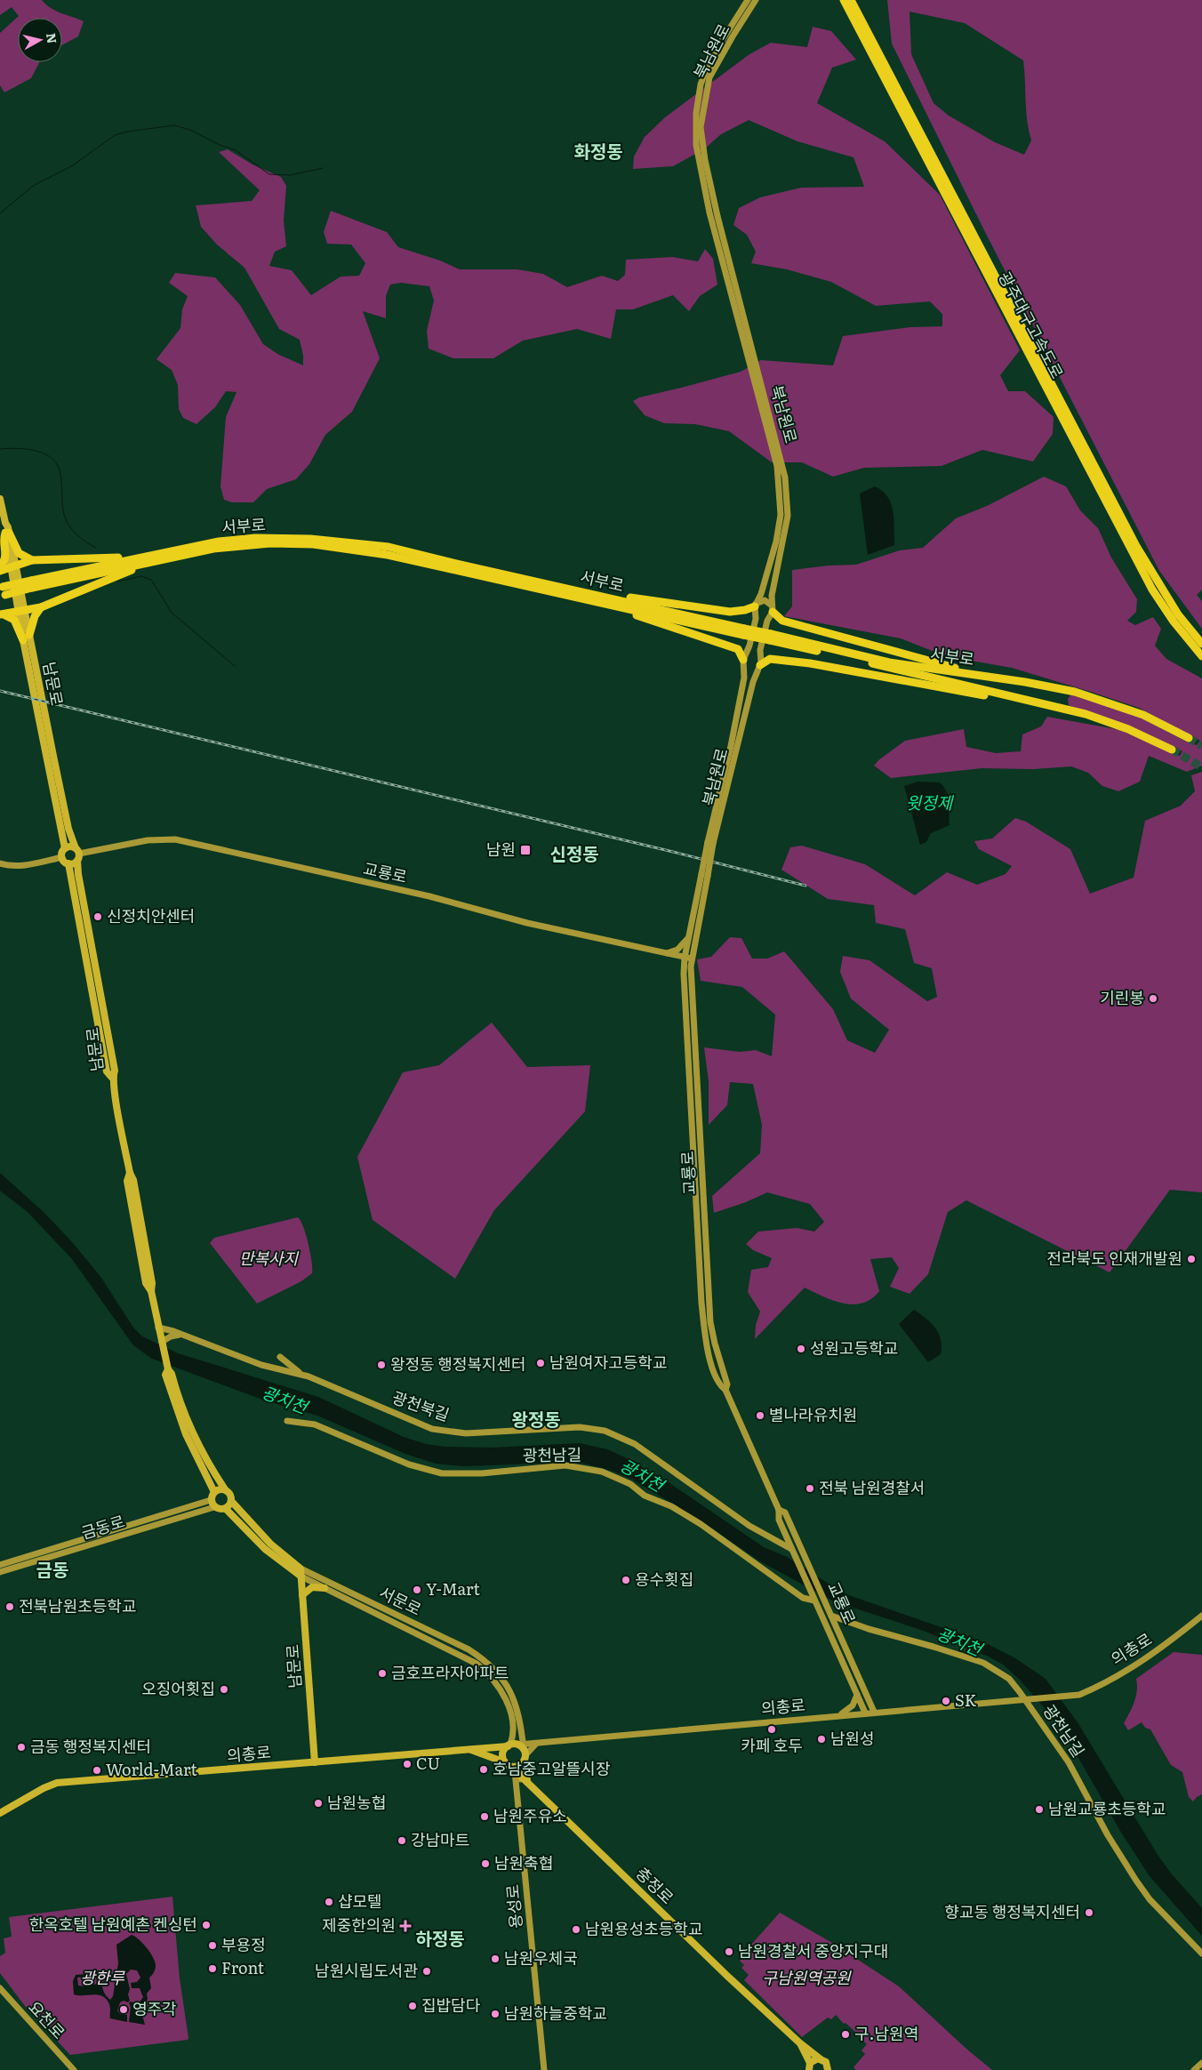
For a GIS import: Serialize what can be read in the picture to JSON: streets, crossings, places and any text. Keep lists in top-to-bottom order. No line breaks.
{"streets":{"highway":["광주대구고속도로","서부로"],"main road":["남문로","금동로","서문로","의총로","충정로"],"street":["북남원로","교룡로","광천북길","광천남길","용성로","요천로"]},"crossings":[["남문로","교룡로"],["남문로","광천북길"],["남문로","서문로"],["남문로","의총로"],["교룡로","광천북길"],["교룡로","광천남길"],["교룡로","의총로"],["광천남길","의총로"],["금동로","서문로"],["서문로","의총로"],["서문로","용성로"],["의총로","용성로"],["충정로","용성로"]],"districts":["화정동","신정동","왕정동","금동","하정동"],"water":["윗정제","광치천"],"parks":["만복사지","광한루","구남원역공원"],"places":{"transit":["남원"],"other":["신정치안센터","기린봉","전라북도 인재개발원","성원고등학교","남원여자고등학교","왕정동 행정복지센터","별나라유치원","전북 남원경찰서","용수횟집","Y-Mart","전북남원초등학교","금호프라자아파트","오징어횟집","SK","카페 호두","남원성","금동 행정복지센터","CU","호남중고알뜰시장","World-Mart","남원농협","남원교룡초등학교","남원주유소","강남마트","남원축협","샵모텔","향교동 행정복지센터","한옥호텔 남원예촌 켄싱턴","남원용성초등학교","부용정","남원경찰서 중앙지구대","남원우체국","Front","남원시립도서관","집밥담다","영주각","남원하늘중학교","구.남원역"],"health":["제중한의원"]},"north":"right"}
